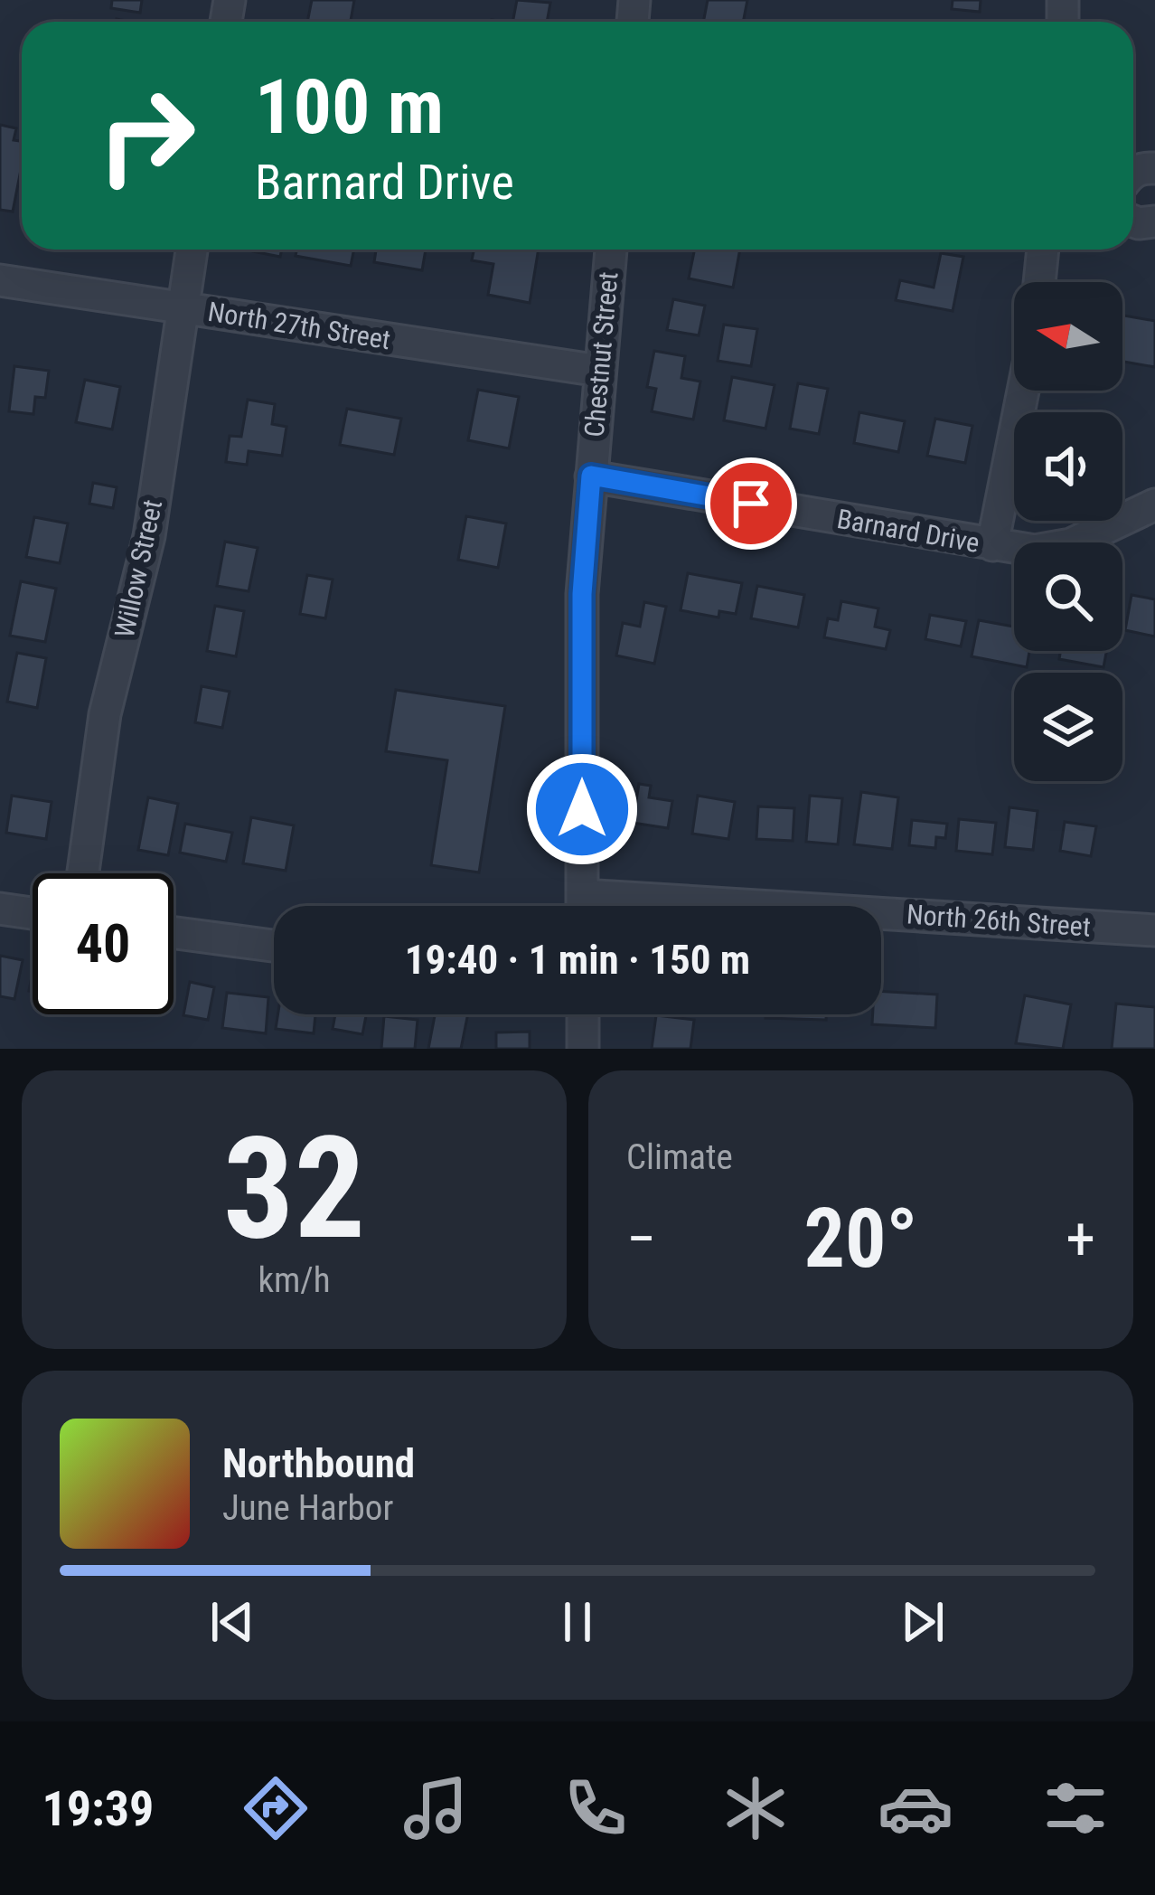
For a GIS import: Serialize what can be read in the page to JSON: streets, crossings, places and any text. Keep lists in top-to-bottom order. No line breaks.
{"streets":{"street":["North 27th Street","Chestnut Street","Barnard Drive","Willow Street","North 26th Street"]},"crossings":[["North 27th Street","Chestnut Street"],["North 27th Street","Willow Street"],["Chestnut Street","Barnard Drive"]],"north":"left","page":{"turn":["100 m","Barnard Drive"],"limit":"40","trip":"19:40 · 1 min · 150 m","tile":[["32","km/h"],"Climate"],"heat":["−","20°","+"],"song":["Northbound","June Harbor"],"tabs":"19:39"}}
